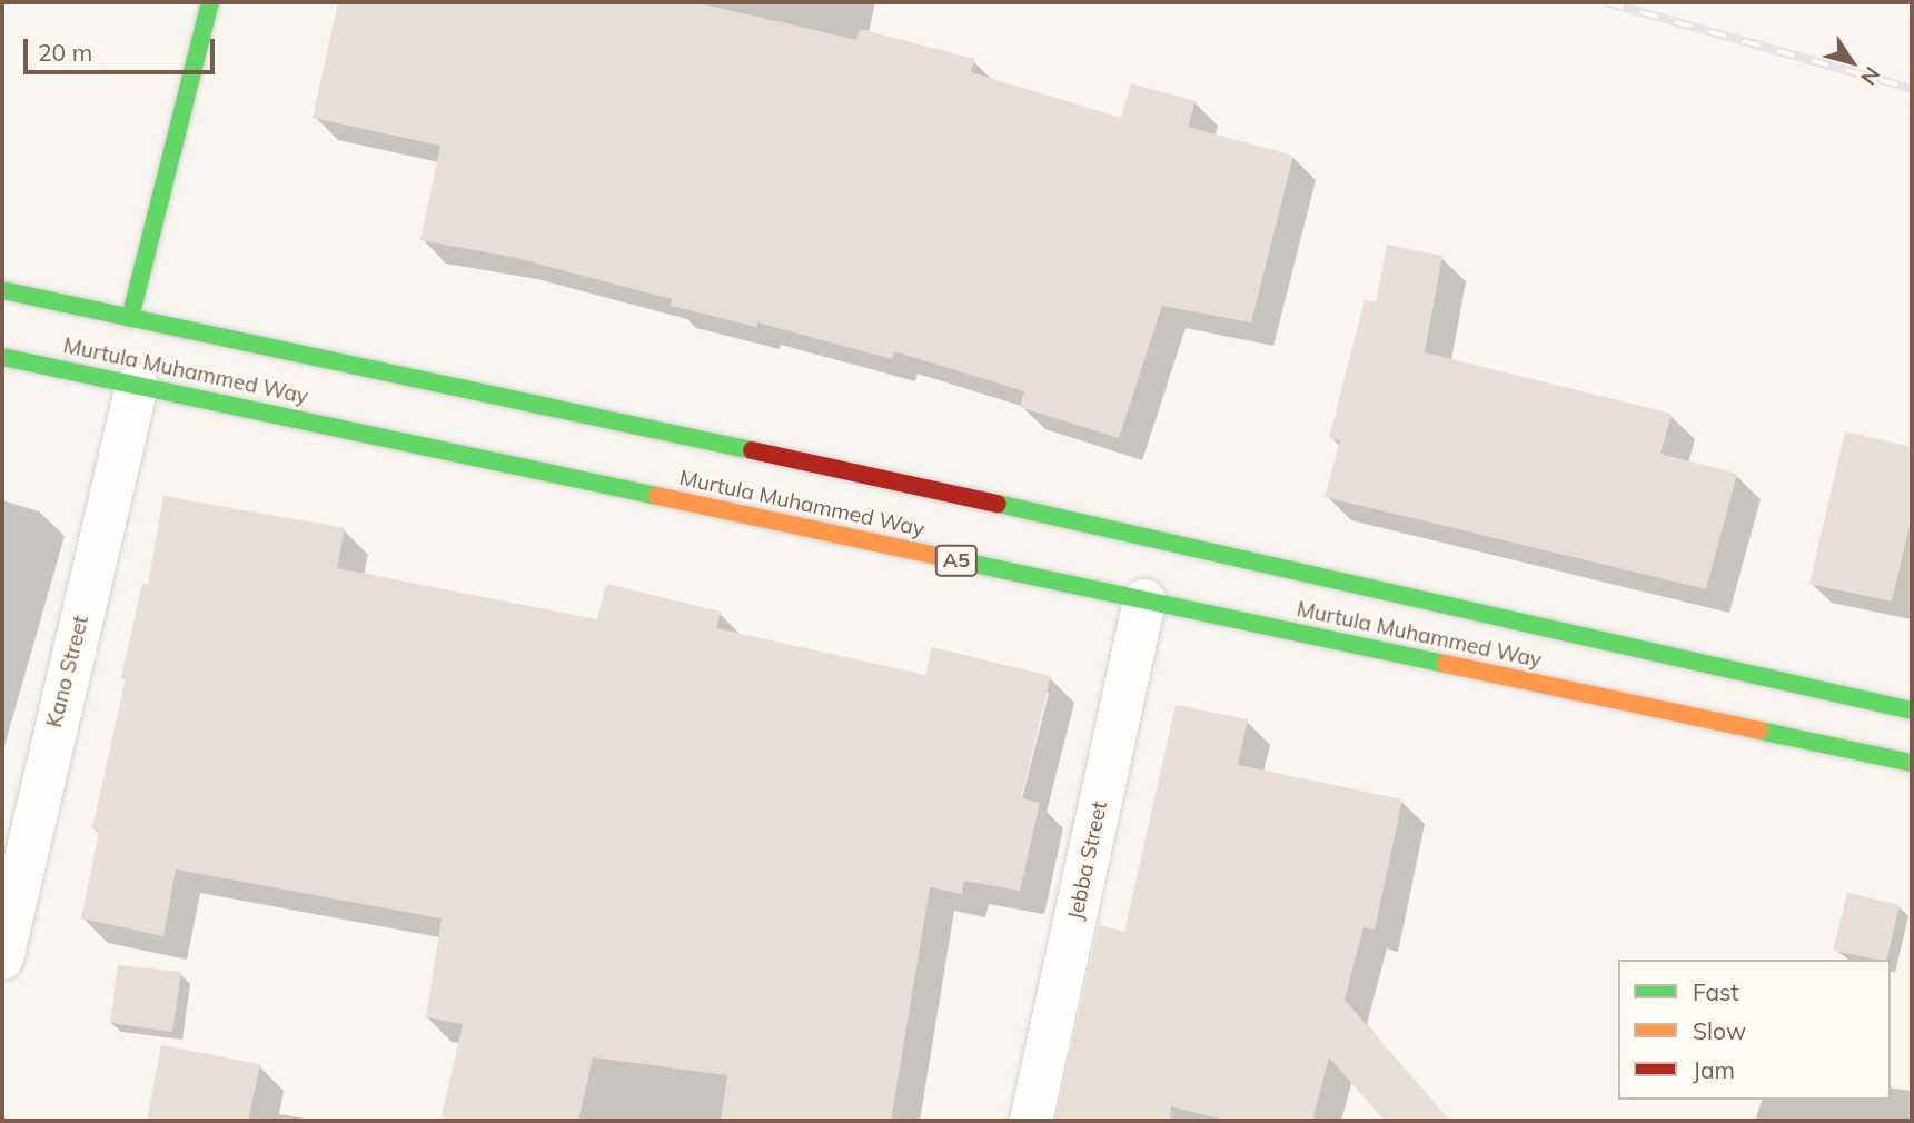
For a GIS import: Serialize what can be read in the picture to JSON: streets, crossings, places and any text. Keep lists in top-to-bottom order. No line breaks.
{"streets":{"main road":["Murtula Muhammed Way","A5"],"street":["Kano Street","Jebba Street"]},"crossings":[["Murtula Muhammed Way","Kano Street"],["Murtula Muhammed Way","Jebba Street"]],"legend":["Fast","Slow","Jam"],"scale_bar":"20 m","north":"bottom right"}
